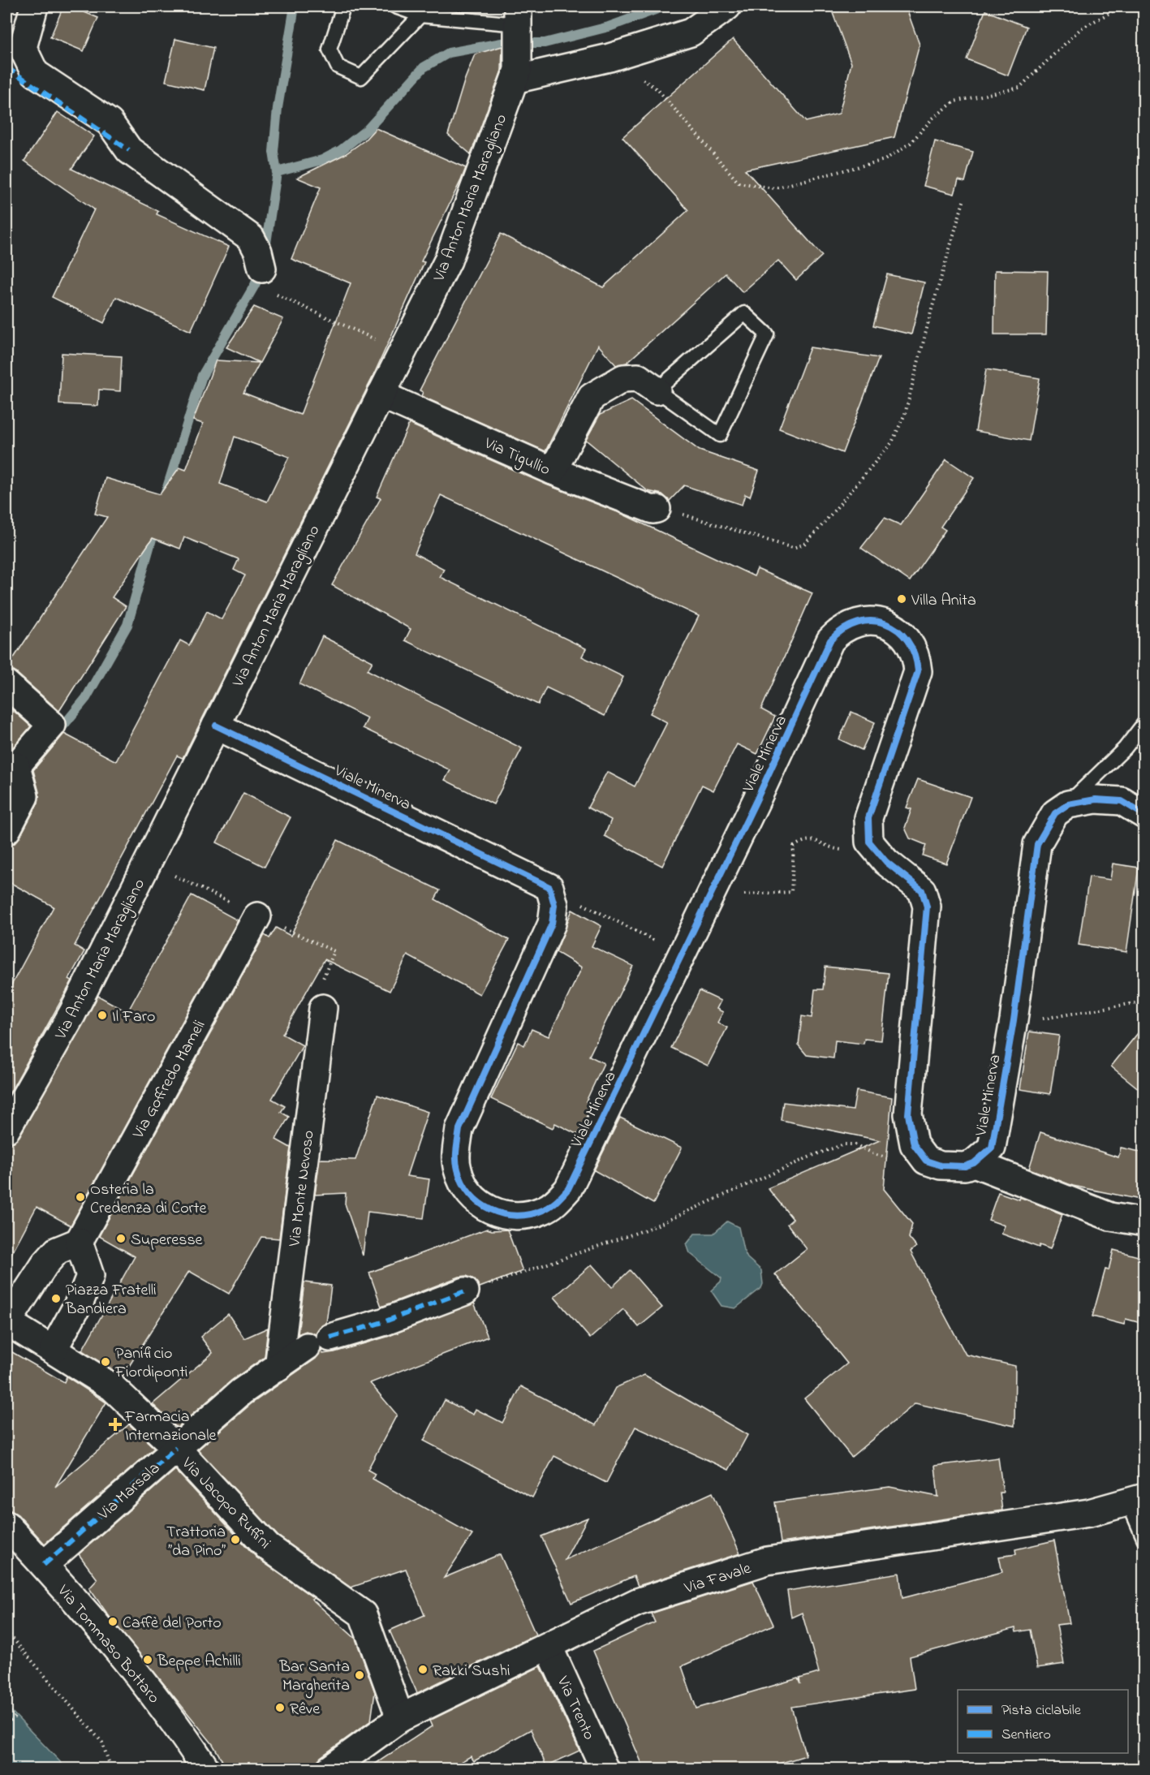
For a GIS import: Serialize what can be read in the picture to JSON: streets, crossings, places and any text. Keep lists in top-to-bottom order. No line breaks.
{"streets":{"street":["Via Anton Maria Maragliano","Via Tigullio","Viale Minerva","Via Goffredo Mameli","Via Monte Nevoso","Via Marsala","Via Jacopo Ruffini","Via Favale","Via Tommaso Bottaro","Via Trento"]},"crossings":[["Via Anton Maria Maragliano","Via Tigullio"],["Via Anton Maria Maragliano","Viale Minerva"],["Via Monte Nevoso","Via Marsala"],["Via Marsala","Via Jacopo Ruffini"],["Via Marsala","Via Tommaso Bottaro"],["Via Jacopo Ruffini","Via Favale"],["Via Favale","Via Trento"]],"places":{"other":["Villa Anita","Il Faro","Osteria la Credenza di Corte","Superesse","Piazza Fratelli Bandiera","Panificio Fiordiponti","Trattoria ”da Pino”","Caffè del Porto","Beppe Achilli","Rakki Sushi","Bar Santa Margherita","Rêve"],"health":["Farmacia Internazionale"]},"legend":["Pista ciclabile","Sentiero"]}
